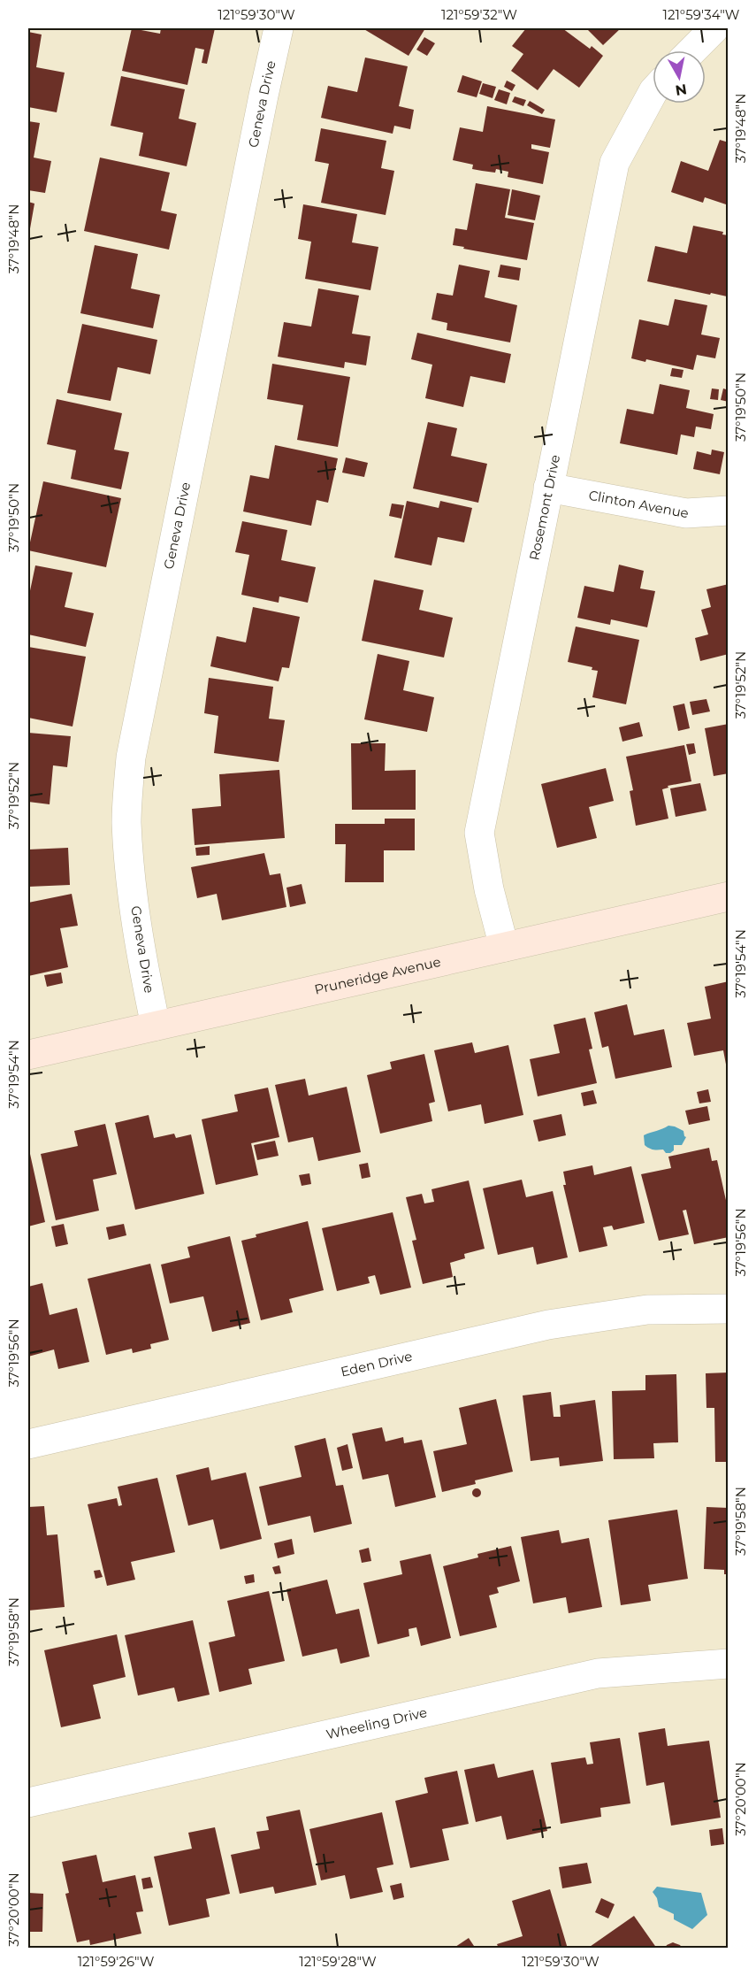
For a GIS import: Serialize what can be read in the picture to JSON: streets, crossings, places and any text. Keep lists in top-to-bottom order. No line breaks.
{"streets":{"main road":["Pruneridge Avenue"],"street":["Geneva Drive","Clinton Avenue","Rosemont Drive","Eden Drive","Wheeling Drive"]},"crossings":[["Geneva Drive","Pruneridge Avenue"],["Clinton Avenue","Rosemont Drive"],["Rosemont Drive","Pruneridge Avenue"]],"north":"bottom","coordinates":["121°59'30\"W","121°59'32\"W","121°59'34\"W","37°19'48\"N","37°19'50\"N","37°19'52\"N","37°19'54\"N","37°19'56\"N","37°19'58\"N","37°20'00\"N","121°59'26\"W","121°59'28\"W"]}
